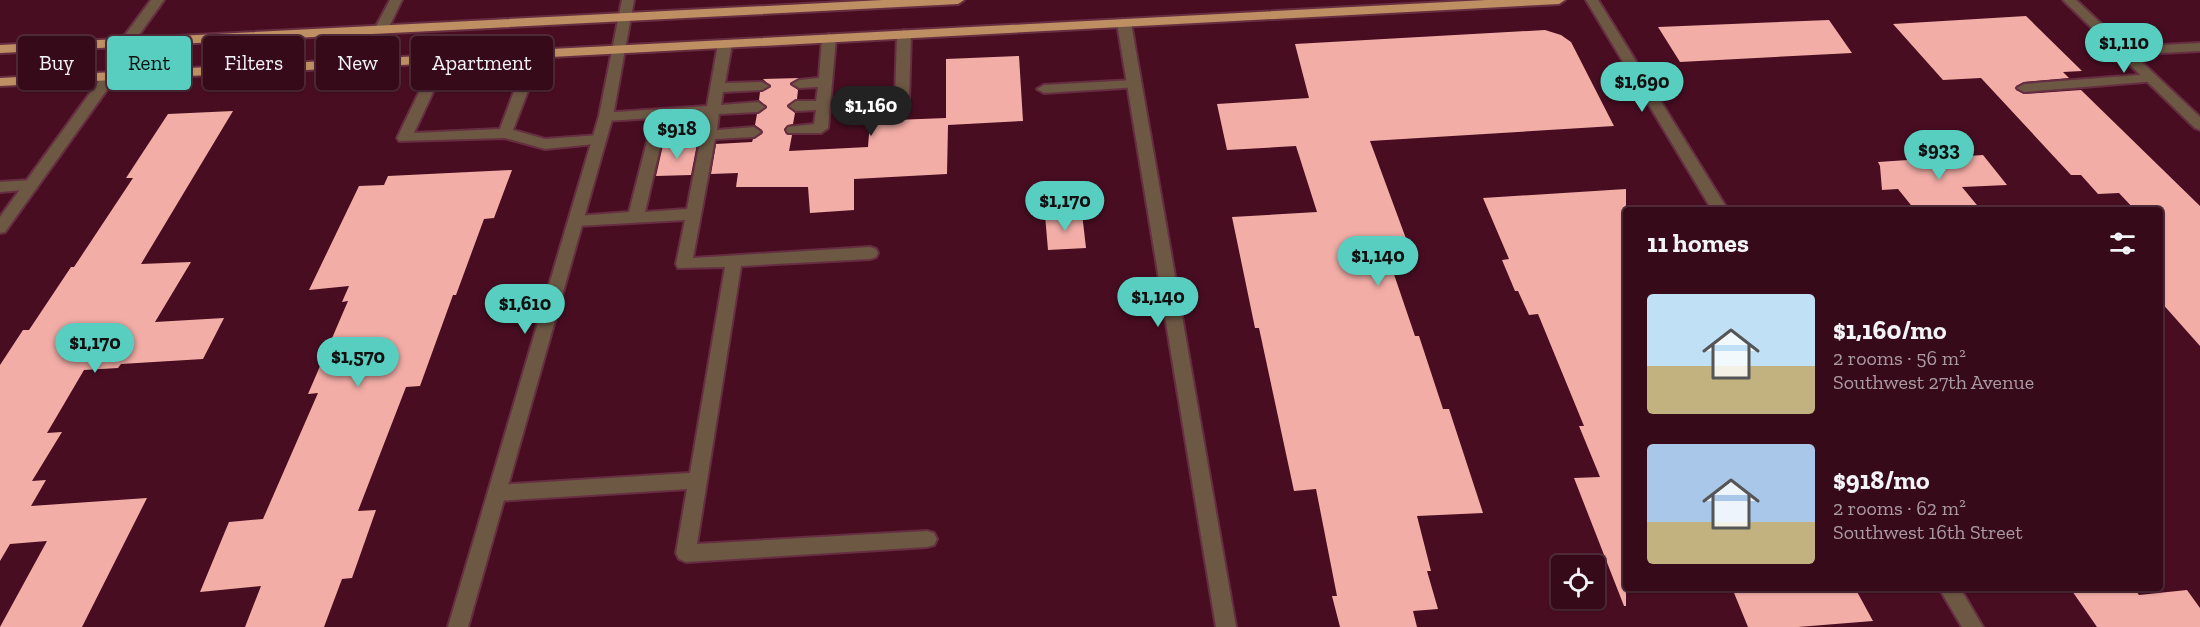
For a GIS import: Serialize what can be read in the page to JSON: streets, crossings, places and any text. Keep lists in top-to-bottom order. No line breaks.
{"page":{"price":["$1,110","$1,690","$1,160","$918","$933","$1,170","$1,140","$1,140","$1,610","$1,170","$1,570"],"chip":["Buy","Rent","Filters","New","Apartment"],"heading":"11 homes","list":[{"name":"$1,160/mo","note":"2 rooms · 56 m² · Southwest 27th Avenue"},{"name":"$918/mo","note":"2 rooms · 62 m² · Southwest 16th Street"}]}}
